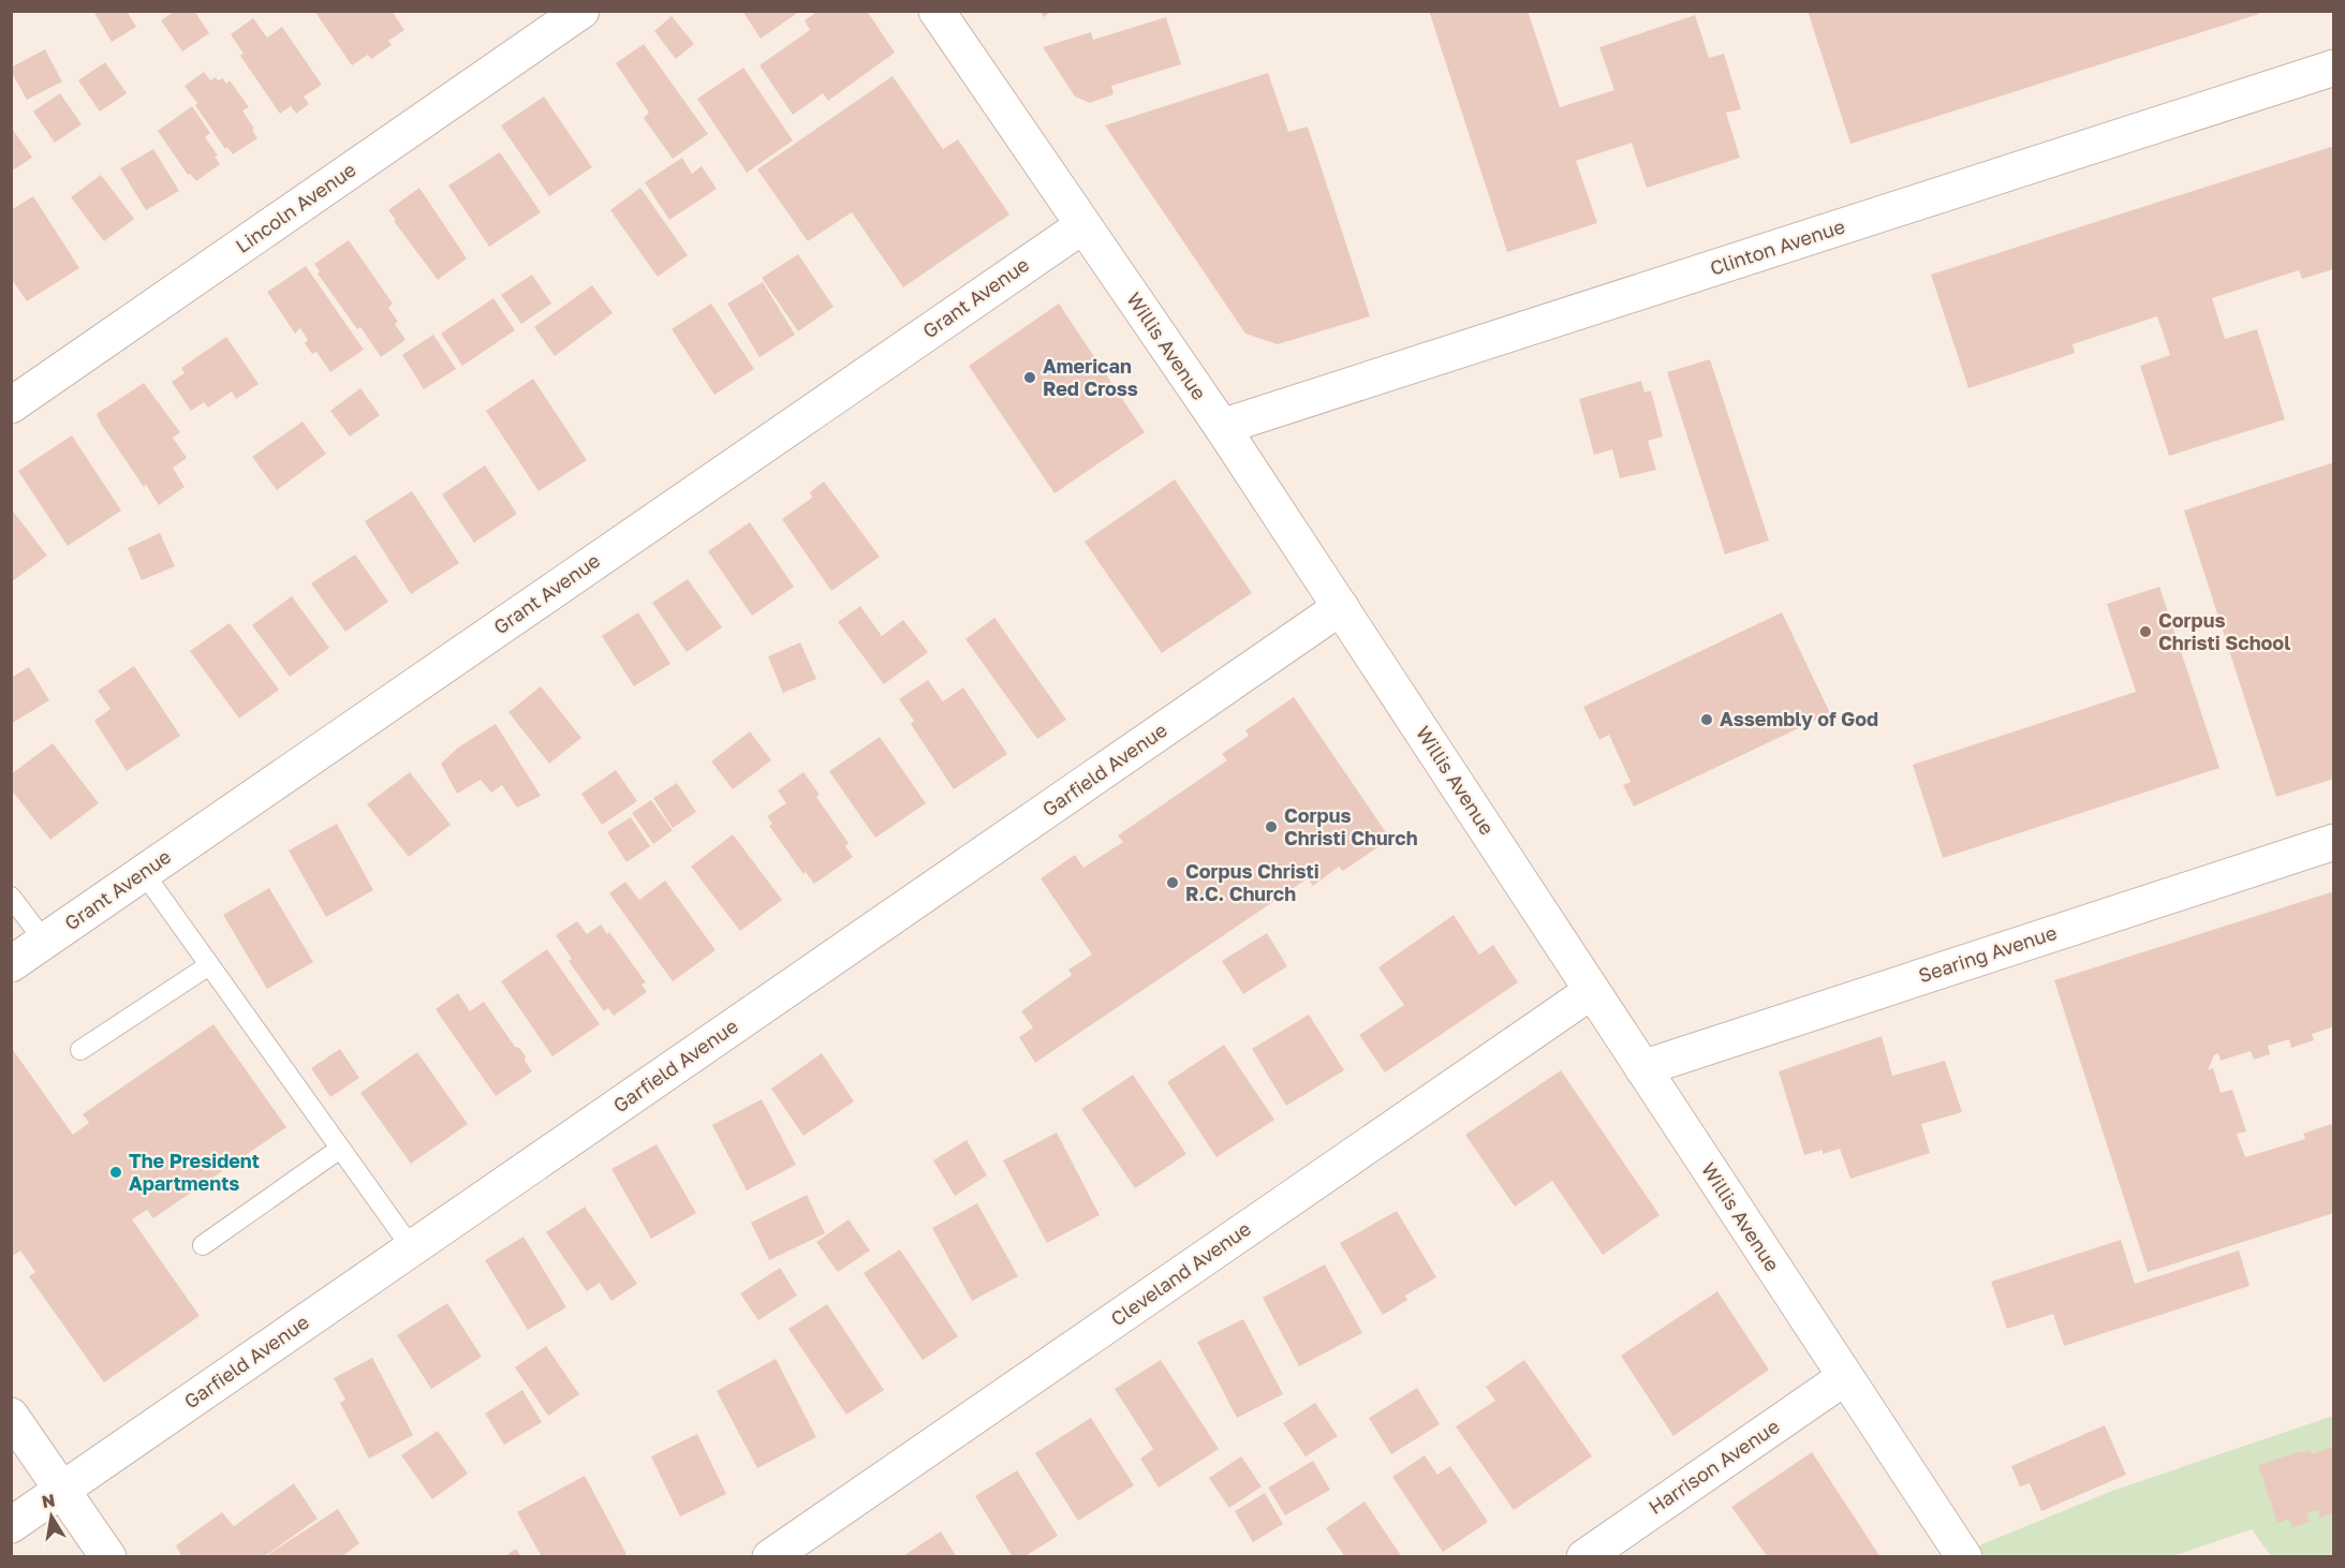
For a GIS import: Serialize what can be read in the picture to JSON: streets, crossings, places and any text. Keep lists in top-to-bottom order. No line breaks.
{"streets":{"street":["Lincoln Avenue","Clinton Avenue","Grant Avenue","Willis Avenue","Garfield Avenue","Searing Avenue","Cleveland Avenue","Harrison Avenue"]},"crossings":[["Clinton Avenue","Willis Avenue"],["Grant Avenue","Willis Avenue"],["Willis Avenue","Garfield Avenue"],["Willis Avenue","Searing Avenue"],["Willis Avenue","Cleveland Avenue"],["Willis Avenue","Harrison Avenue"]],"places":["American Red Cross","Corpus Christi School","Assembly of God","Corpus Christi Church","Corpus Christi R.C. Church","The President Apartments"],"north":"top"}
